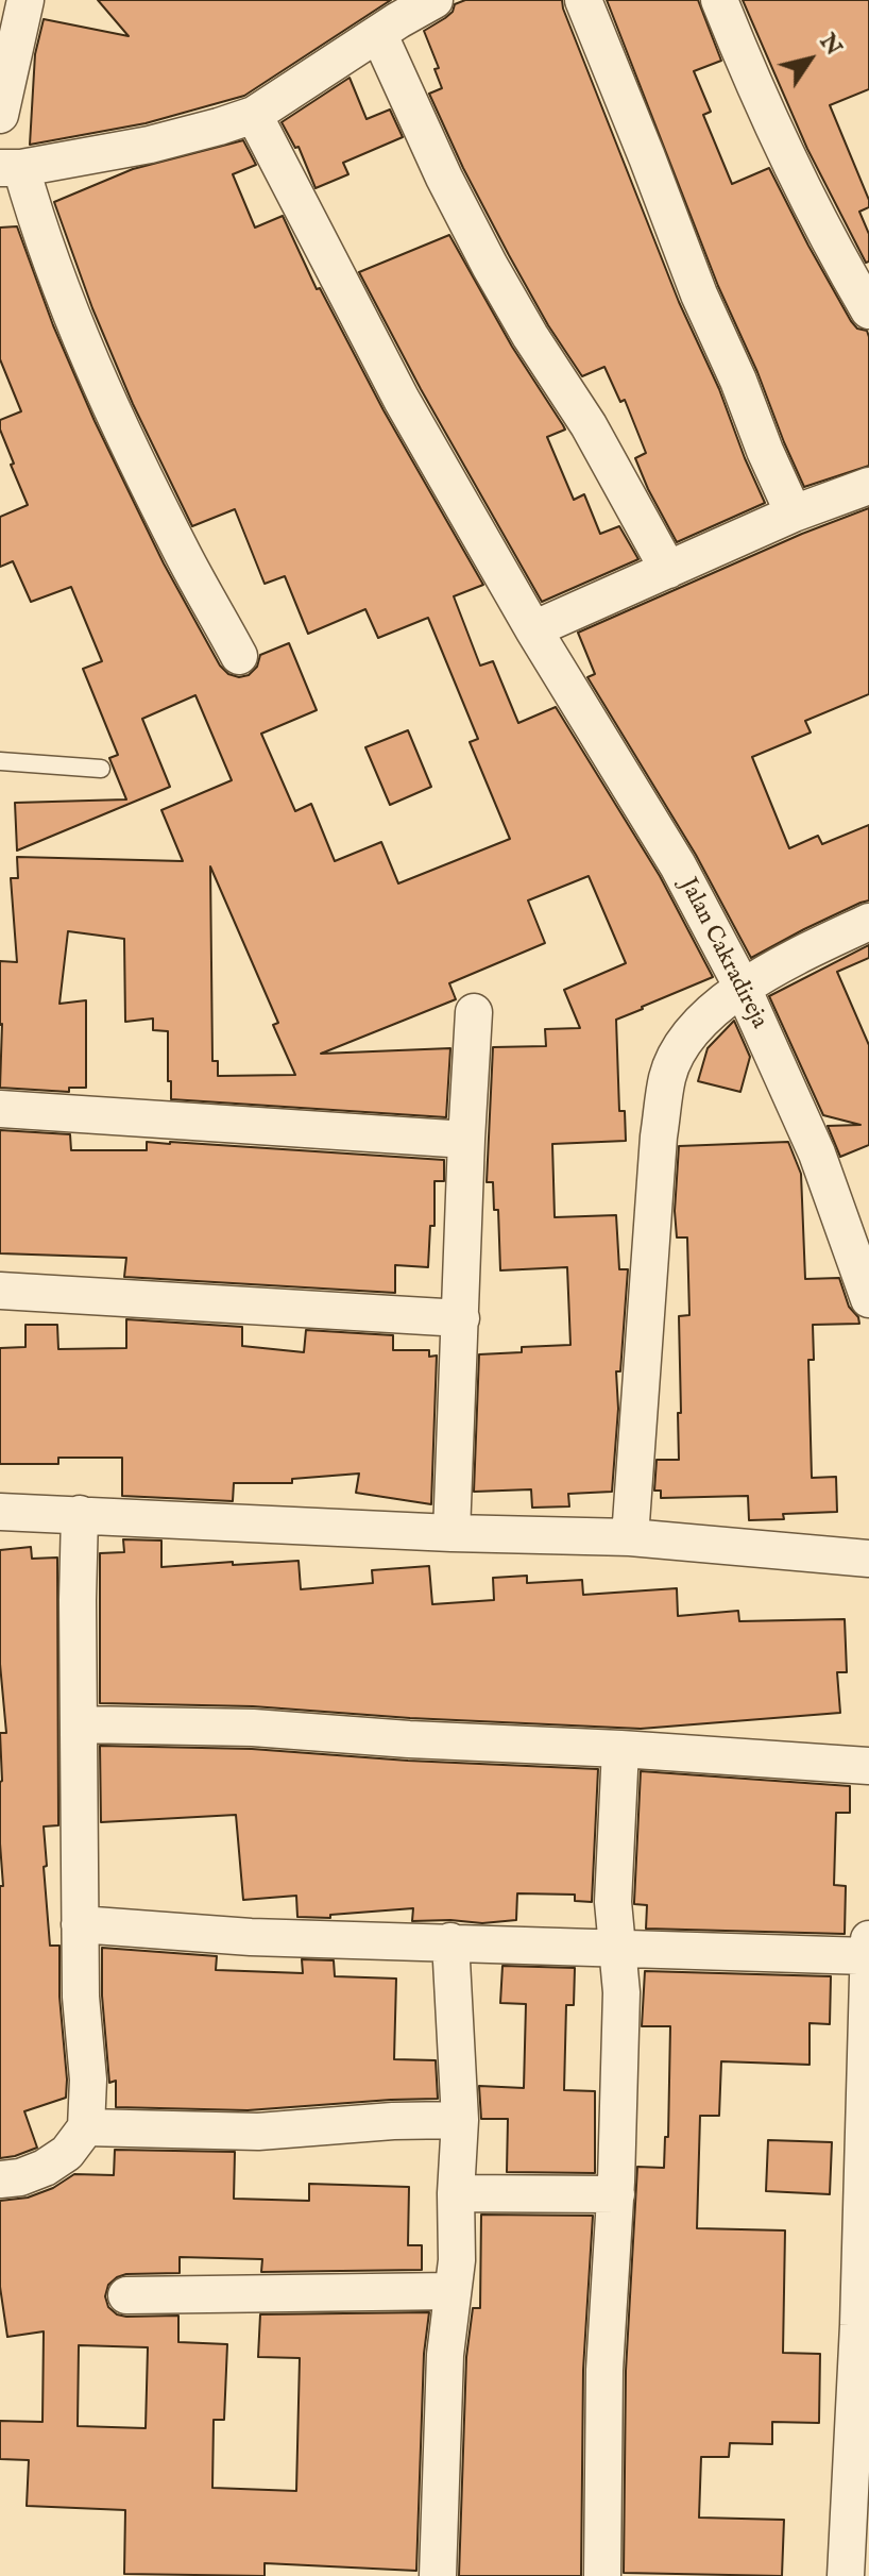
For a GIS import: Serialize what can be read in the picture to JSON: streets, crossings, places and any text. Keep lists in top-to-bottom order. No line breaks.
{"streets":{"street":["Jalan Cakradireja"]},"north":"top right"}
